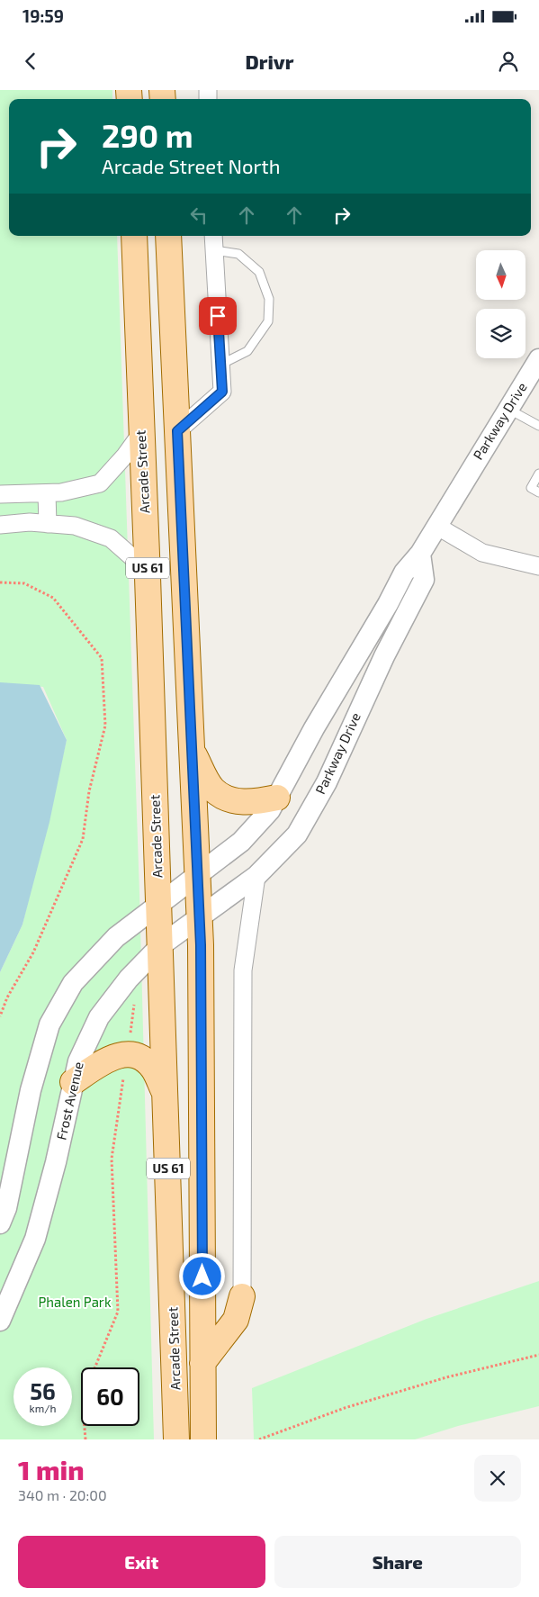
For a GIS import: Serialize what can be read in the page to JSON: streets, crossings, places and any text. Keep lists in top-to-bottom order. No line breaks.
{"streets":{"main road":["Arcade Street","US 61"],"street":["Parkway Drive","Frost Avenue"]},"crossings":[["Parkway Drive","Arcade Street"],["Parkway Drive","Frost Avenue"],["Arcade Street","Frost Avenue"]],"parks":["Phalen Park"],"north":"bottom","page":{"status":"19:59","header":"Drivr","turn":["290 m","Arcade Street North"],"speed":"56 km/h","limit":"60","heading":["1 min","340 m · 20:00"],"buttons":["Exit","Share"]}}
